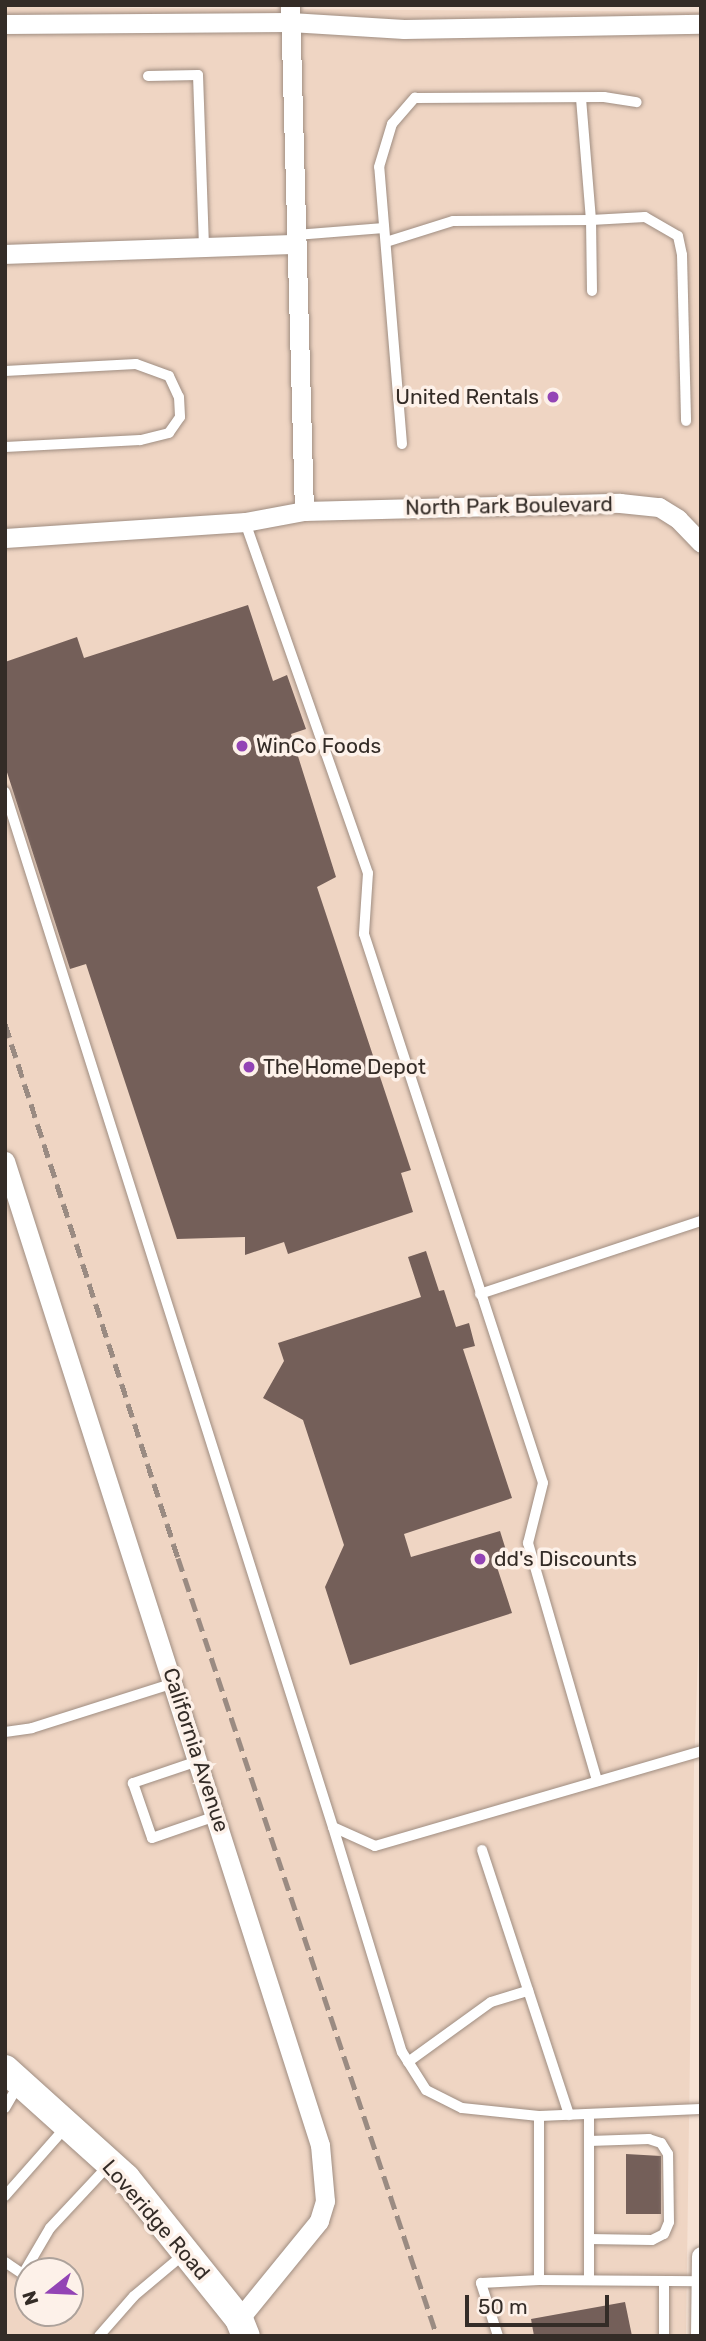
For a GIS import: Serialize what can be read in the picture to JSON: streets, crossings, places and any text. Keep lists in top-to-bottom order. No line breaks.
{"streets":{"main road":["Loveridge Road"],"street":["North Park Boulevard","California Avenue"]},"crossings":[["California Avenue","Loveridge Road"]],"places":["United Rentals","WinCo Foods","The Home Depot","dd's Discounts"],"scale_bar":"50 m","north":"left"}
